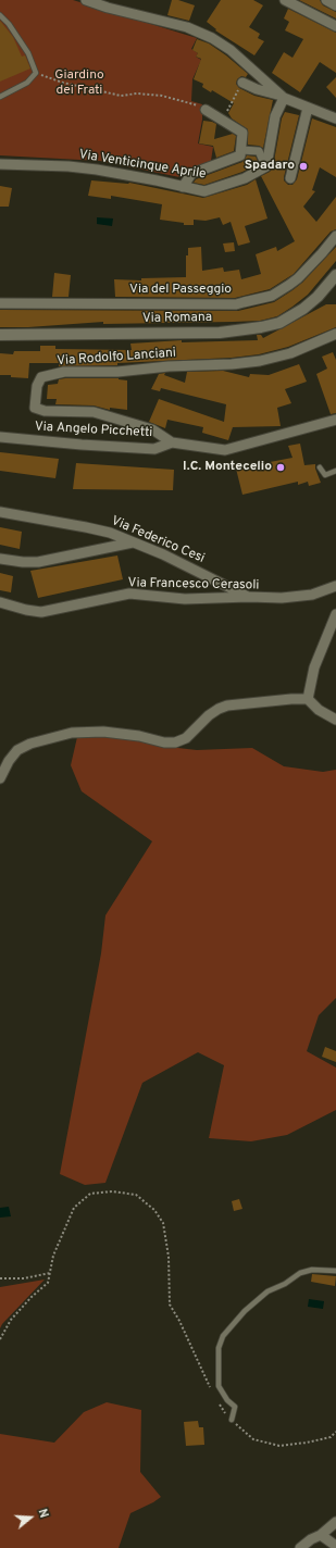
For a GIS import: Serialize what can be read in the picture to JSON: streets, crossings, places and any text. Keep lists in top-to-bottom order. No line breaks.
{"streets":{"street":["Via Venticinque Aprile","Via del Passeggio","Via Romana","Via Rodolfo Lanciani","Via Angelo Picchetti","Via Federico Cesi","Via Francesco Cerasoli"]},"crossings":[["Via Rodolfo Lanciani","Via Angelo Picchetti"],["Via Federico Cesi","Via Francesco Cerasoli"]],"parks":["Giardino dei Frati"],"places":["Spadaro","I.C. Montecelio"],"north":"right"}
